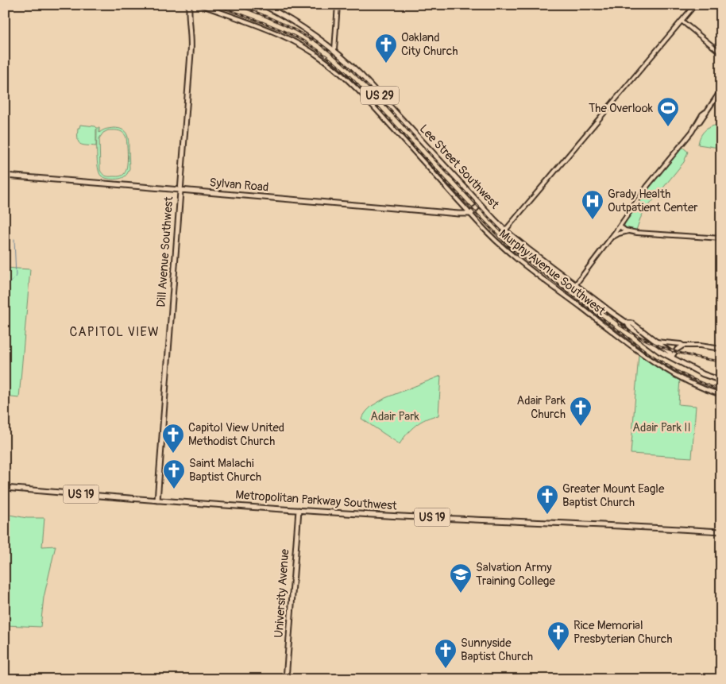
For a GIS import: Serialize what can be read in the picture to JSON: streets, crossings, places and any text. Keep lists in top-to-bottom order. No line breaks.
{"streets":{"main road":["US 29","Lee Street Southwest","Sylvan Road","Dill Avenue Southwest","US 19","Metropolitan Parkway Southwest","University Avenue"],"street":["Murphy Avenue Southwest"]},"crossings":[["US 29","Lee Street Southwest"],["Sylvan Road","Dill Avenue Southwest"],["Sylvan Road","Murphy Avenue Southwest"],["Dill Avenue Southwest","Metropolitan Parkway Southwest"],["Metropolitan Parkway Southwest","University Avenue"]],"districts":["CAPITOL VIEW"],"parks":["Adair Park","Adair Park II"],"places":{"church":["Oakland City Church","Adair Park Church","Capitol View United Methodist Church","Saint Malachi Baptist Church","Greater Mount Eagle Baptist Church","Rice Memorial Presbyterian Church","Sunnyside Baptist Church"],"sports":["The Overlook"],"hospital":["Grady Health Outpatient Center"],"school or university":["Salvation Army Training College"]}}
